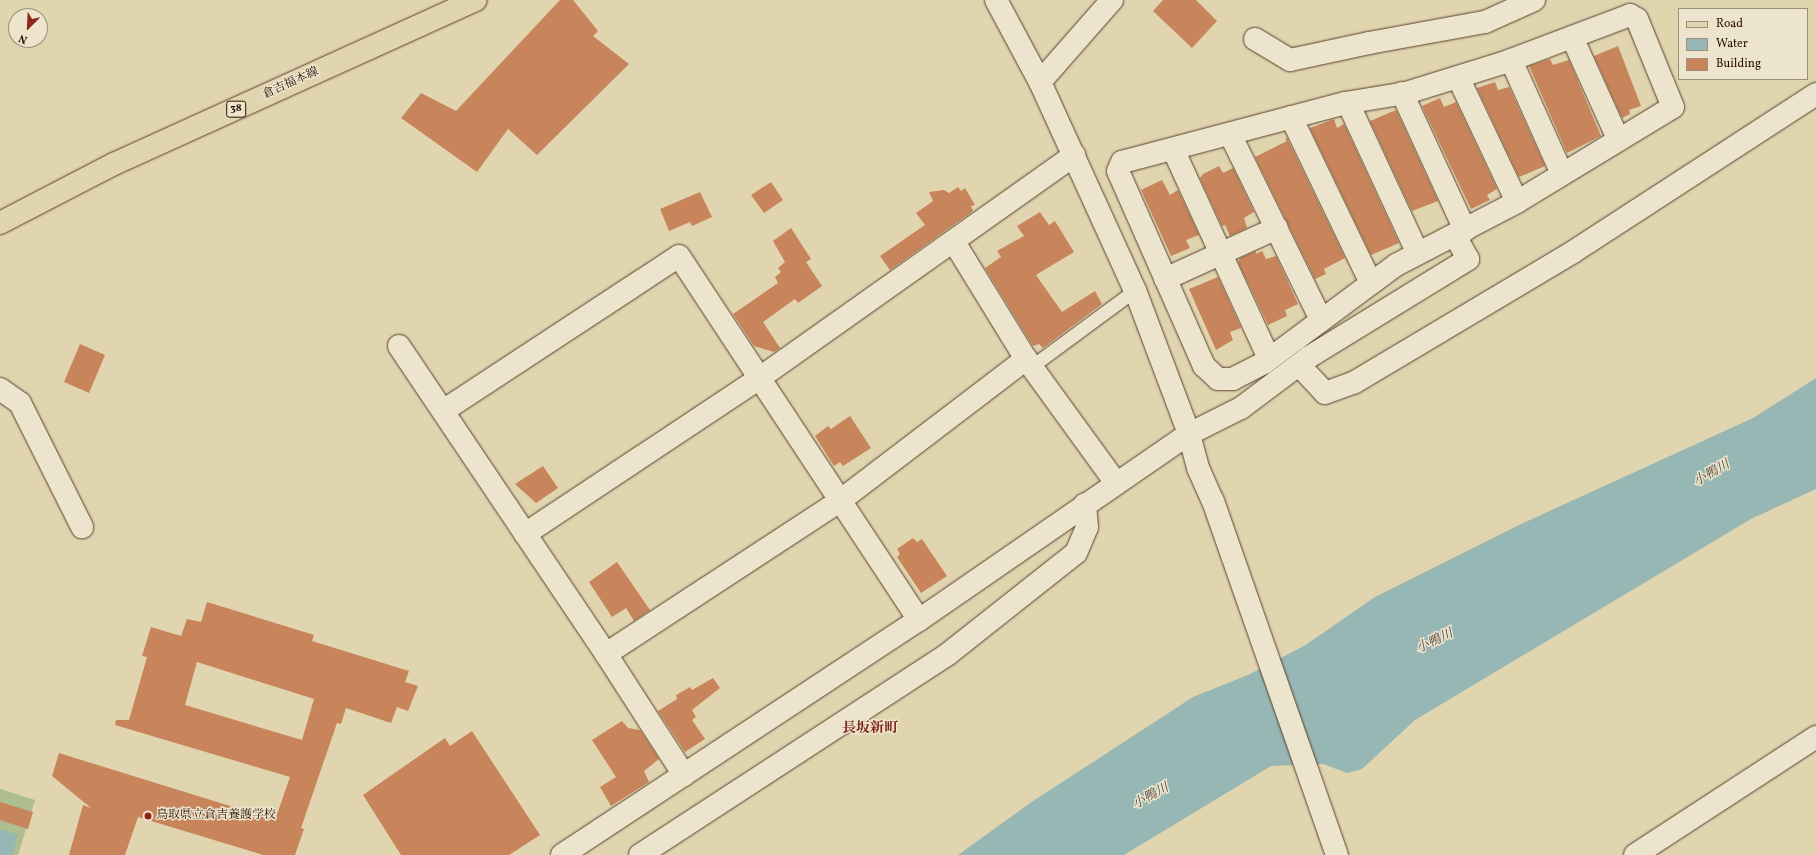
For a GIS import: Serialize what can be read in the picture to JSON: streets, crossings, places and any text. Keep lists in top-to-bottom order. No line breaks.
{"streets":{"main road":["倉吉福本線","38"]},"districts":["長坂新町"],"water":["小鴨川"],"places":["鳥取県立倉吉養護学校"],"legend":["Road","Water","Building"],"north":"bottom left"}
